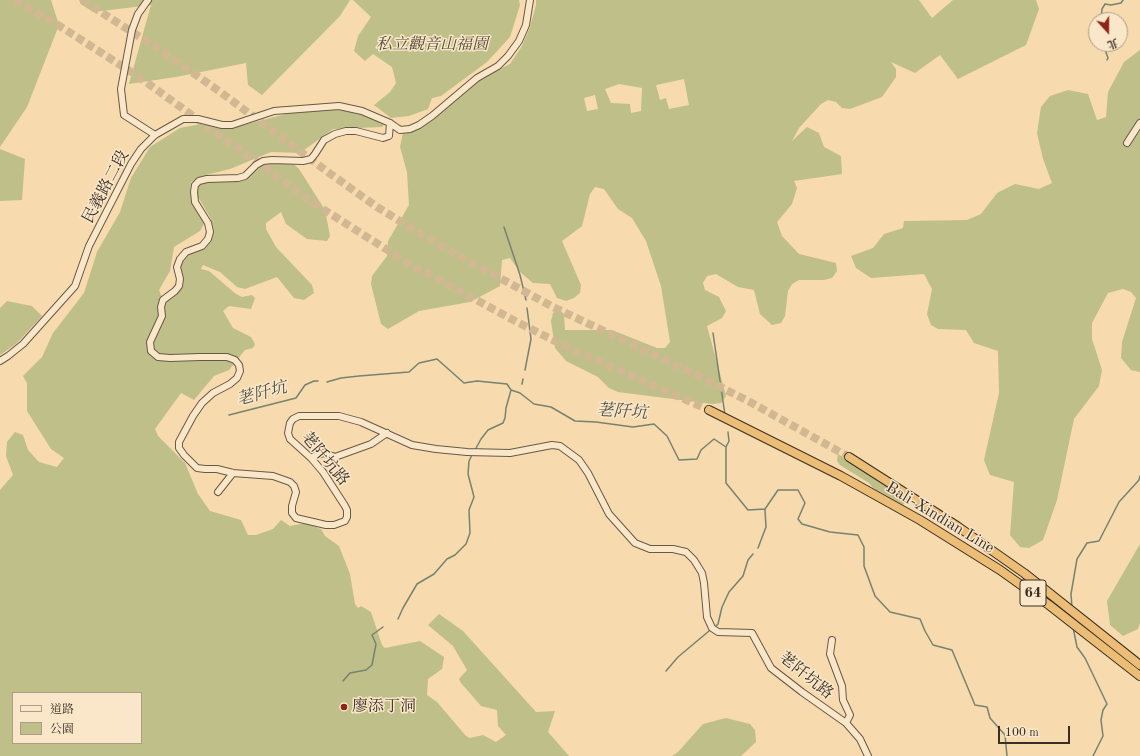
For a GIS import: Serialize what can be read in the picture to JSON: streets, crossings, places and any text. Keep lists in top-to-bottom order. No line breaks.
{"streets":{"highway":["Bali-Xindian Line","64"],"street":["民義路二段","荖阡坑路"]},"crossings":[["民義路二段","荖阡坑路"]],"water":["荖阡坑"],"parks":["私立觀音山福園"],"places":["廖添丁洞"],"legend":["道路","公園"],"scale_bar":"100 m","north":"bottom"}
